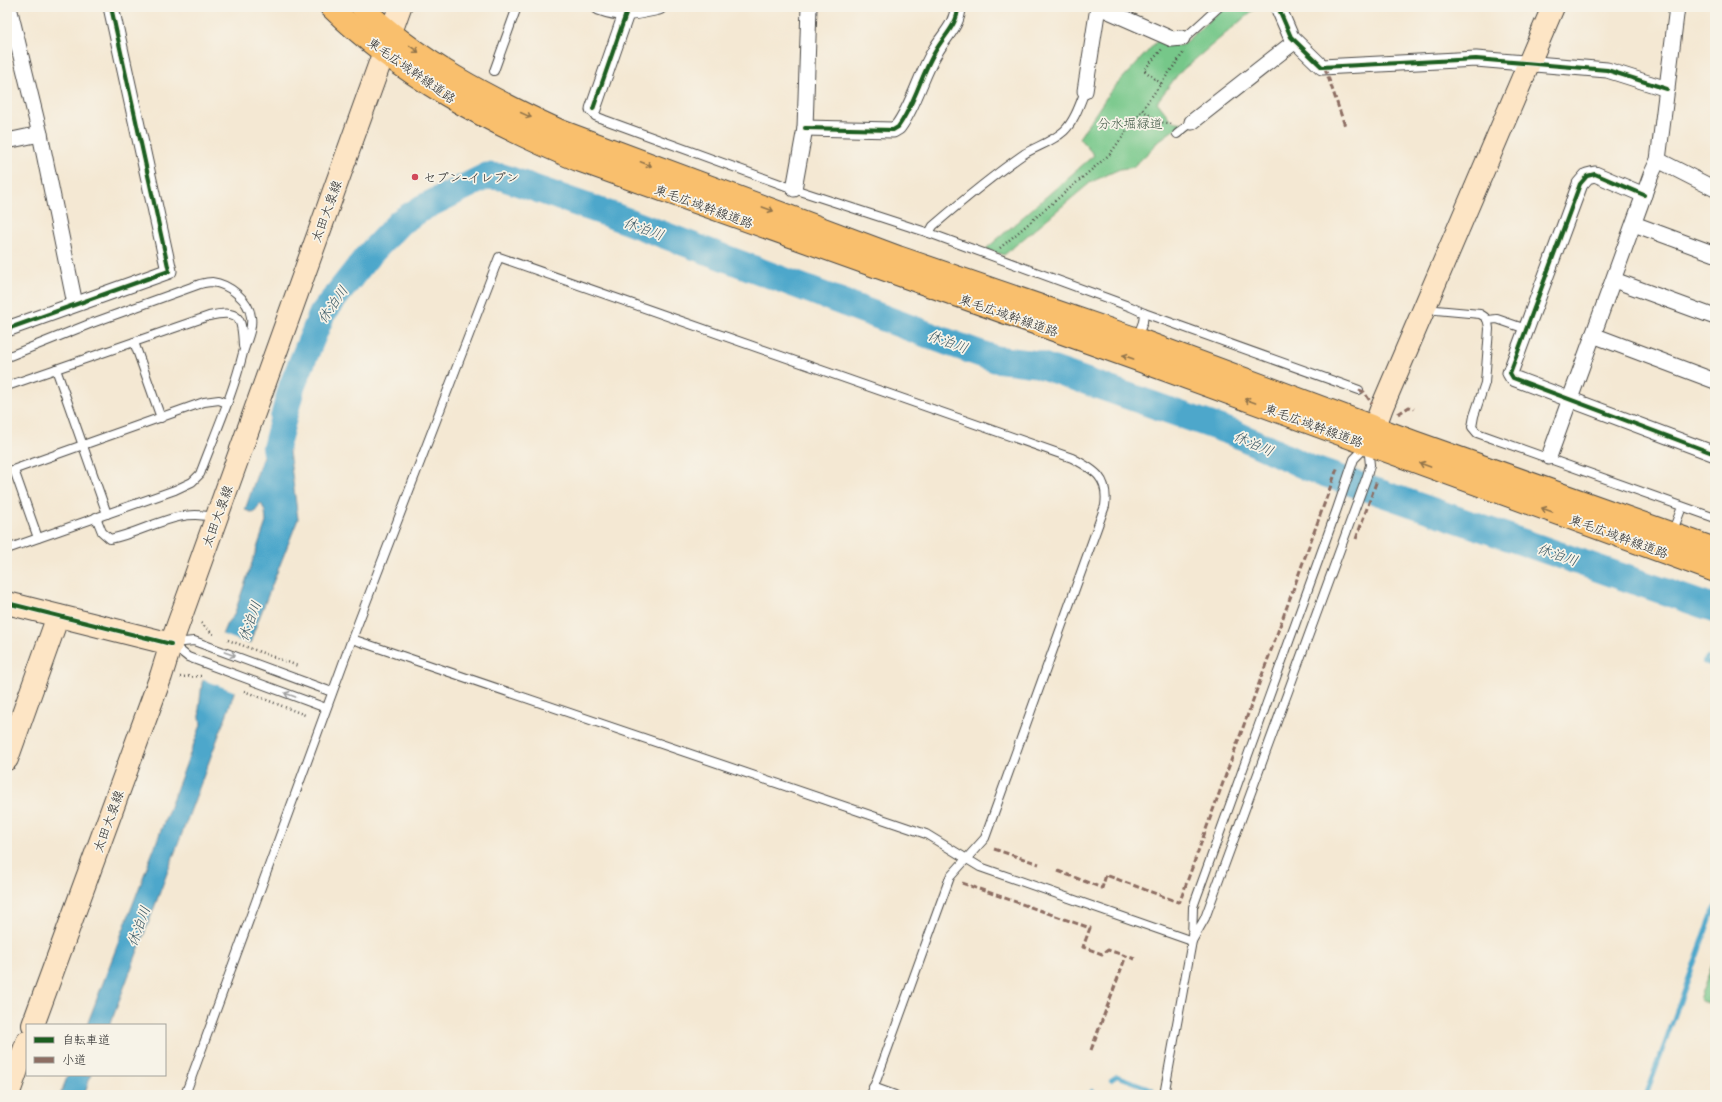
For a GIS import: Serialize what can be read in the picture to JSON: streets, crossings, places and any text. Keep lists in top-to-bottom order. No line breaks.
{"streets":{"highway":["東毛広域幹線道路"],"main road":["太田大泉線"]},"crossings":[["東毛広域幹線道路","太田大泉線"]],"water":["休泊川"],"parks":["分水堀緑道"],"places":["セブン-イレブン"],"legend":["自転車道","小道"]}
